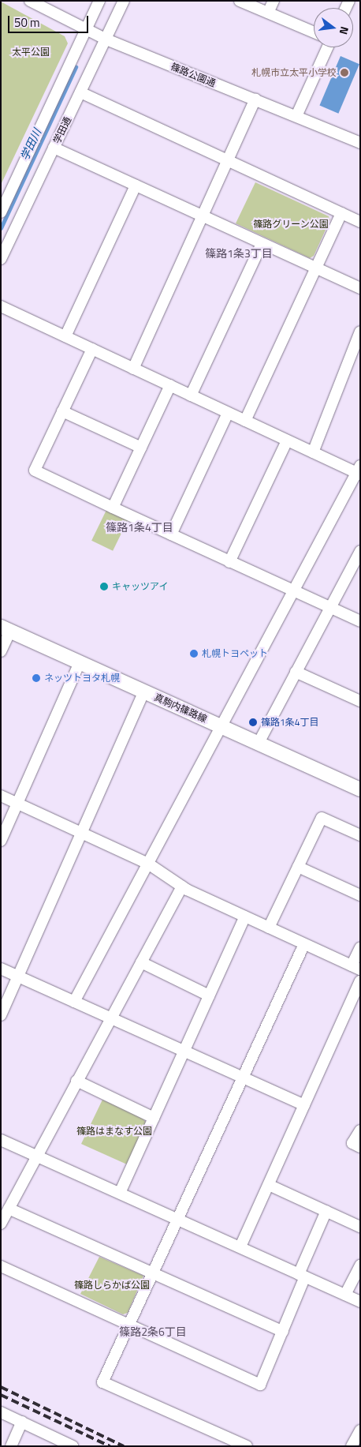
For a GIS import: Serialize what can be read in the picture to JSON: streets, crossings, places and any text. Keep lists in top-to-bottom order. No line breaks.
{"streets":{"main road":["真駒内篠路線"],"street":["篠路公園通","学田通"]},"crossings":[["篠路公園通","学田通"]],"districts":["篠路1条3丁目","篠路1条4丁目","篠路2条6丁目"],"water":["学田川"],"parks":["太平公園","篠路グリーン公園","篠路はまなす公園","篠路しらかば公園"],"places":["札幌市立太平小学校","キャッツアイ","札幌トヨペット","ネッツトヨタ札幌","篠路1条4丁目"],"scale_bar":"50 m","north":"right"}
